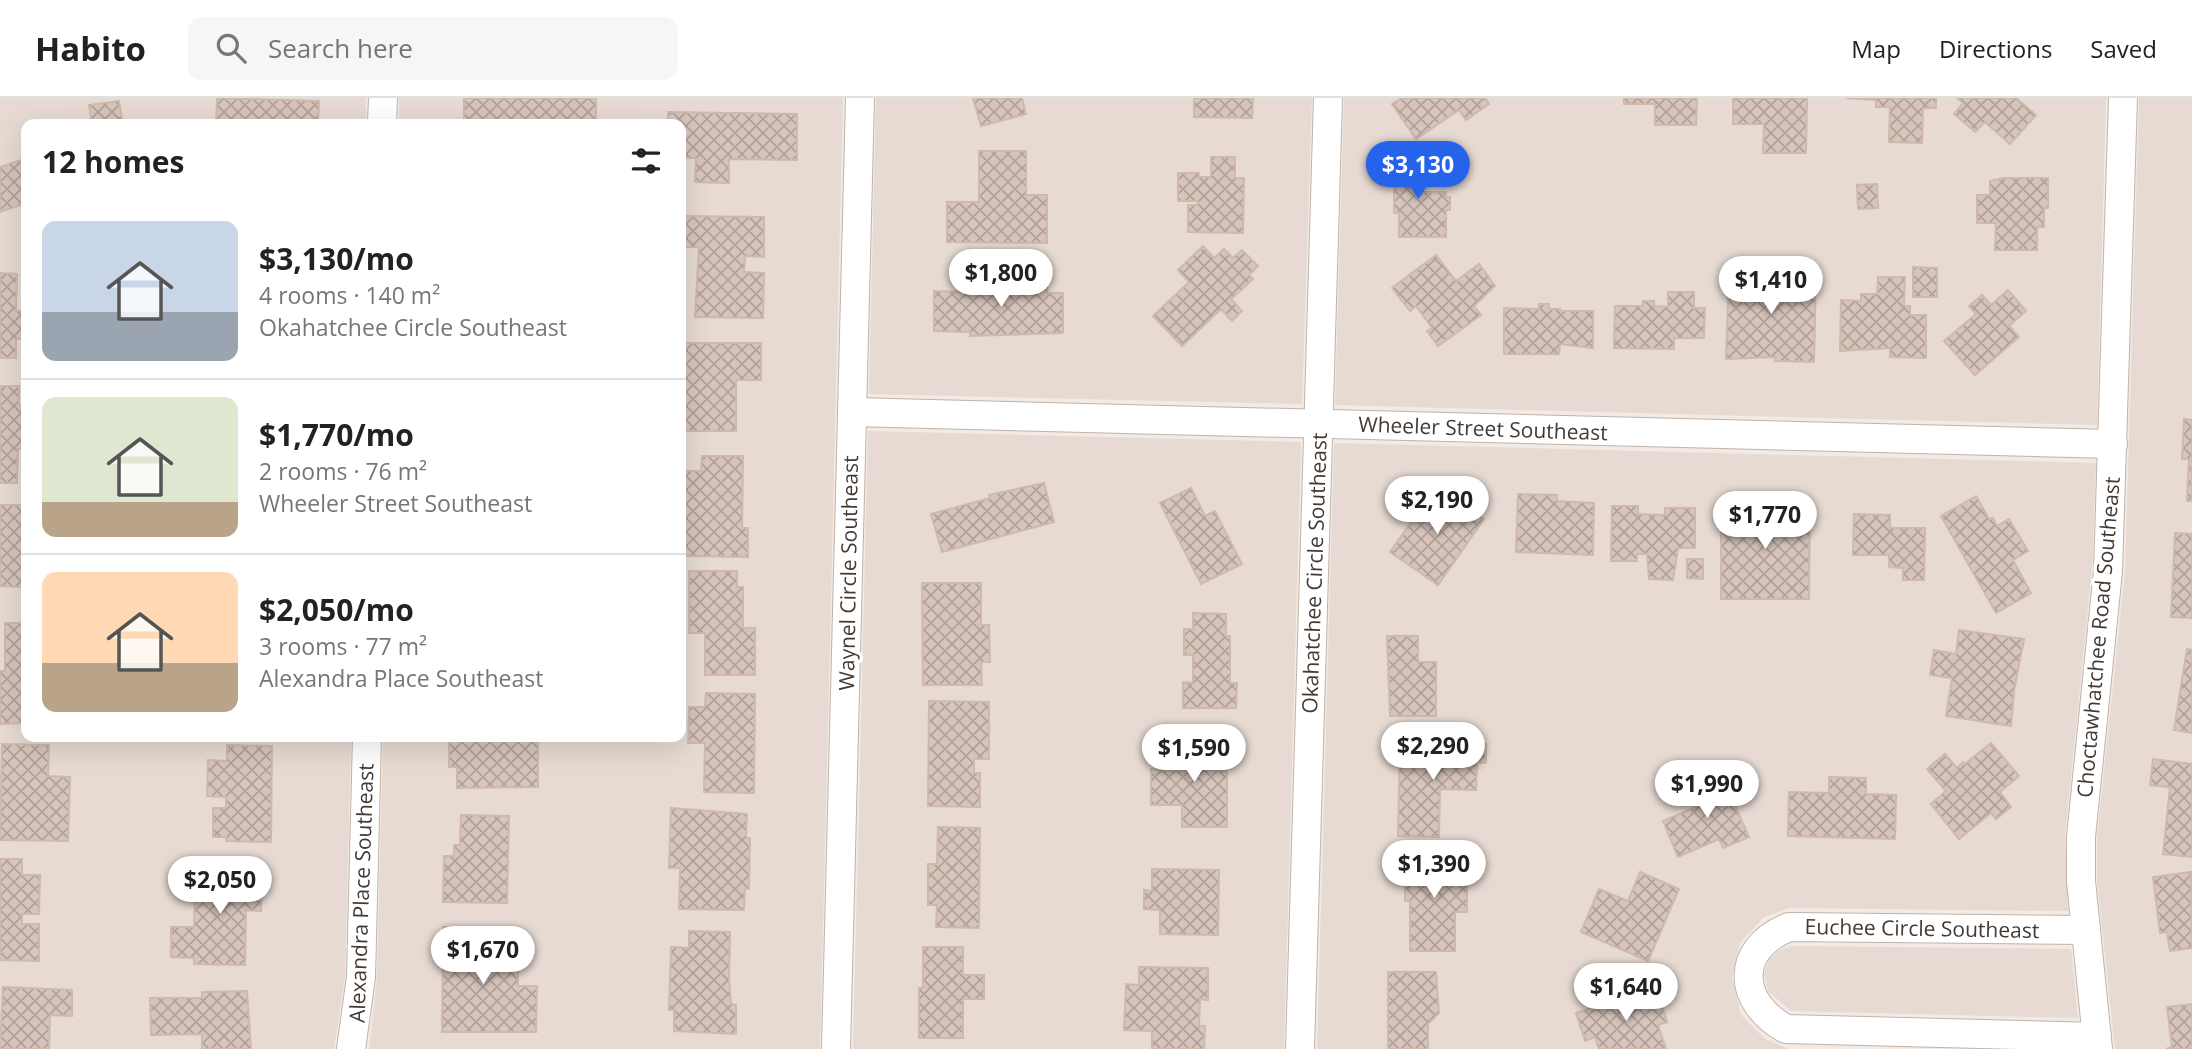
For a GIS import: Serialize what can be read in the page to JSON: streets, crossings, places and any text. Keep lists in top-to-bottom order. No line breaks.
{"streets":{"street":["Wheeler Street Southeast","Waynel Circle Southeast","Okahatchee Circle Southeast","Choctawhatchee Road Southeast","Alexandra Place Southeast","Euchee Circle Southeast"]},"crossings":[["Wheeler Street Southeast","Waynel Circle Southeast"],["Wheeler Street Southeast","Okahatchee Circle Southeast"],["Wheeler Street Southeast","Choctawhatchee Road Southeast"],["Choctawhatchee Road Southeast","Euchee Circle Southeast"]],"page":{"header":"Habito","search":"Search here","nav":["Map","Directions","Saved"],"heading":"12 homes","price":["$3,130","$1,800","$1,410","$2,190","$1,770","$2,290","$1,590","$1,990","$1,390","$2,050","$1,670","$1,640"],"list":[{"name":"$3,130/mo","note":"4 rooms · 140 m² · Okahatchee Circle Southeast"},{"name":"$1,770/mo","note":"2 rooms · 76 m² · Wheeler Street Southeast"},{"name":"$2,050/mo","note":"3 rooms · 77 m² · Alexandra Place Southeast"}]}}
